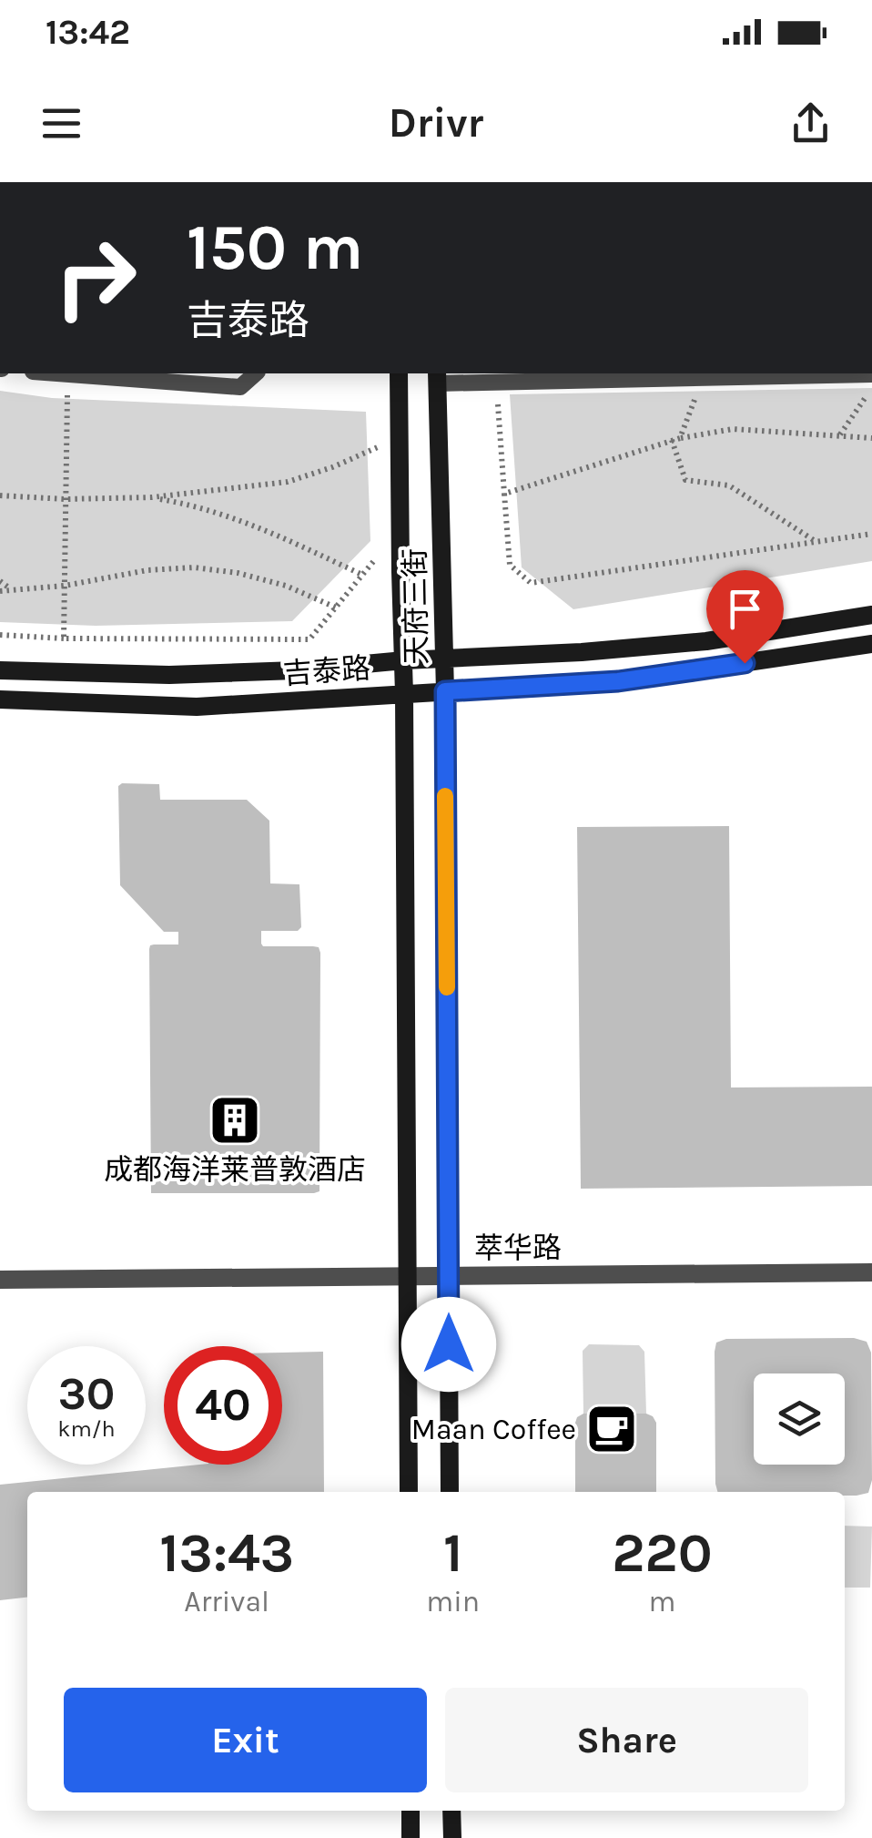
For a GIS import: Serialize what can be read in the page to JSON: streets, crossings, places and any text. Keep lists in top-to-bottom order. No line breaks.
{"streets":{"street":["天府三街","吉泰路","萃华路"]},"crossings":[["天府三街","吉泰路"],["天府三街","萃华路"]],"places":{"building":["成都海洋莱普敦酒店"],"cafe":["Maan Coffee"]},"page":{"status":"13:42","header":"Drivr","turn":["150 m","吉泰路"],"speed":"30 km/h","limit":"40","eta":["13:43","Arrival","1","min","220","m"],"buttons":["Exit","Share"]}}
